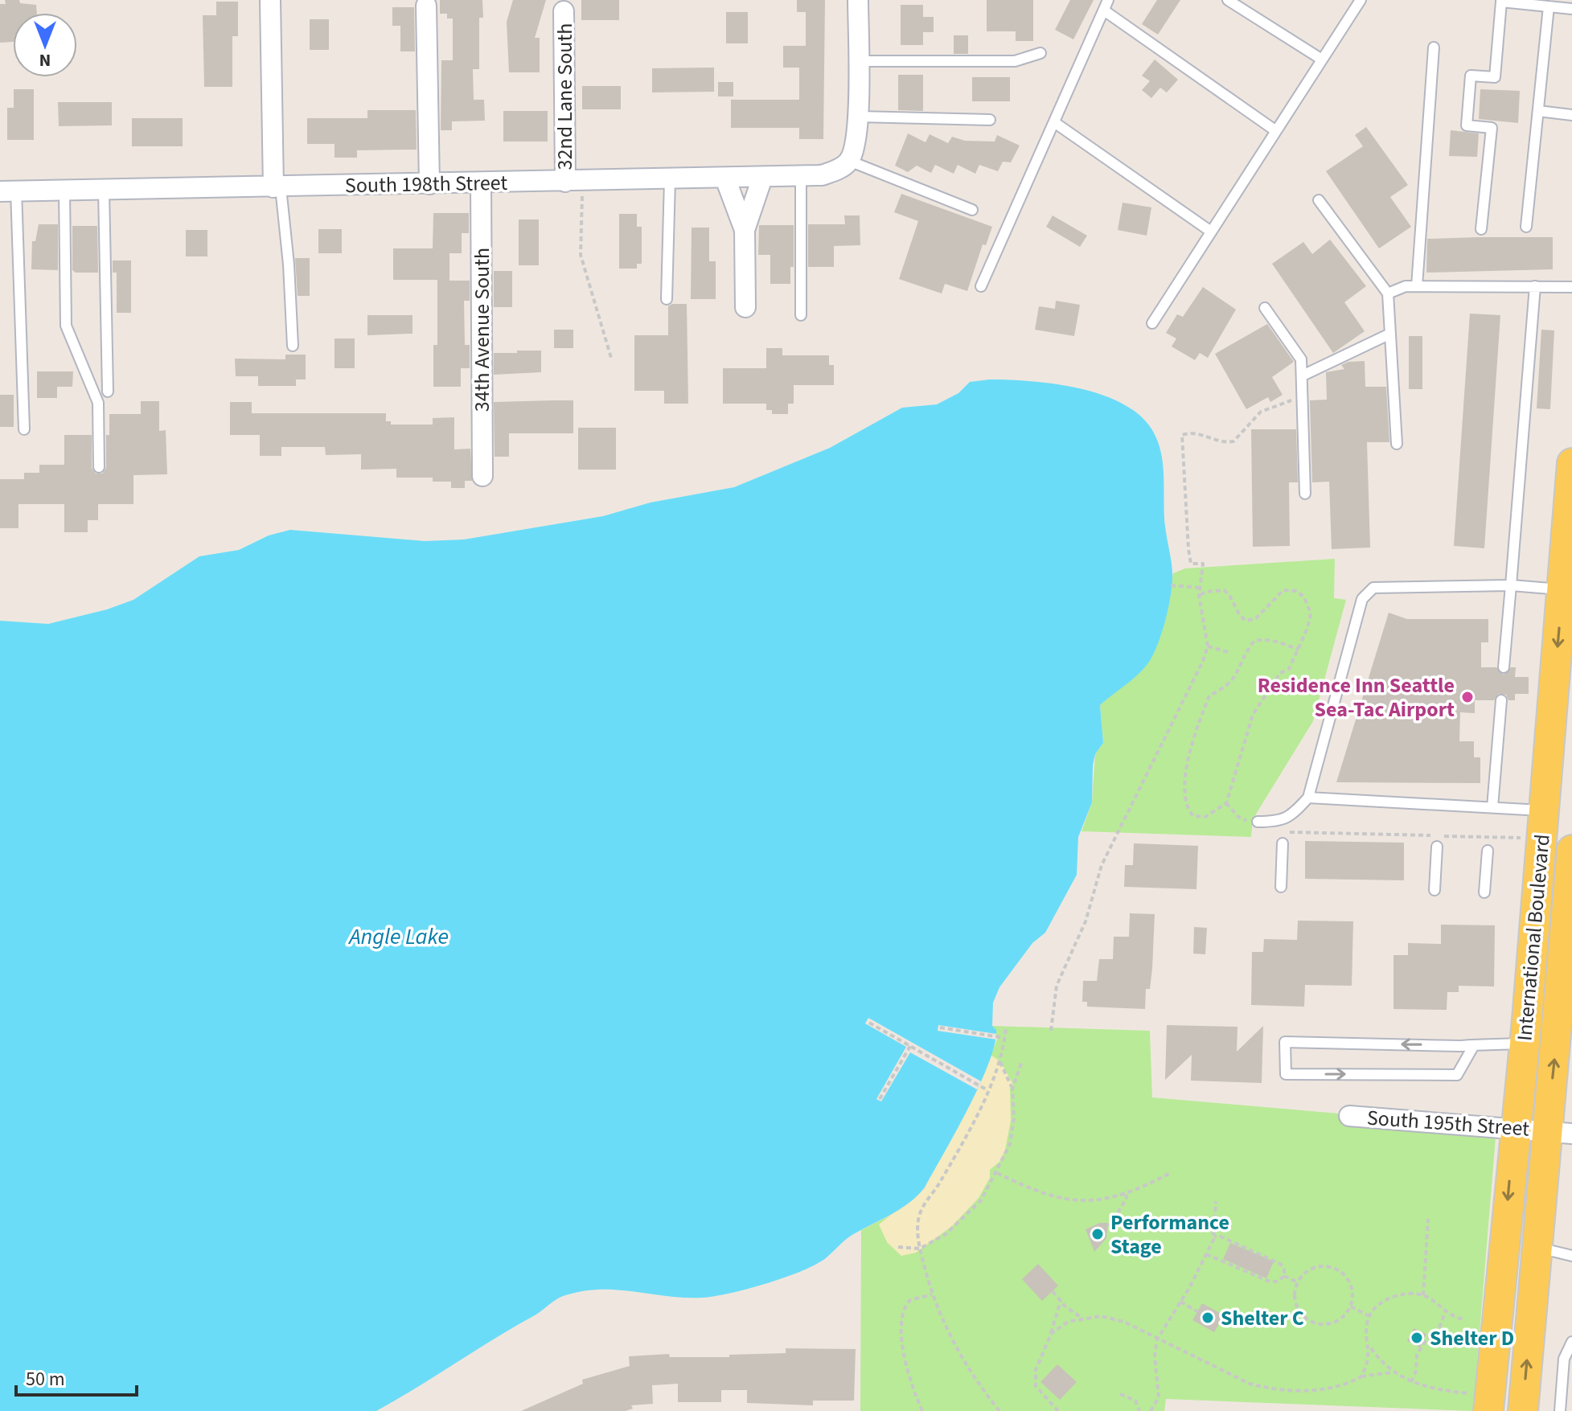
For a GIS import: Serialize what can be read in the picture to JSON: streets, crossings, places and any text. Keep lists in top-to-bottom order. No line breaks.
{"streets":{"main road":["International Boulevard"],"street":["32nd Lane South","South 198th Street","34th Avenue South","South 195th Street"]},"crossings":[["32nd Lane South","South 198th Street"],["South 198th Street","34th Avenue South"],["International Boulevard","South 195th Street"]],"water":["Angle Lake"],"places":["Residence Inn Seattle Sea-Tac Airport","Performance Stage","Shelter C","Shelter D"],"scale_bar":"50 m","north":"bottom"}
